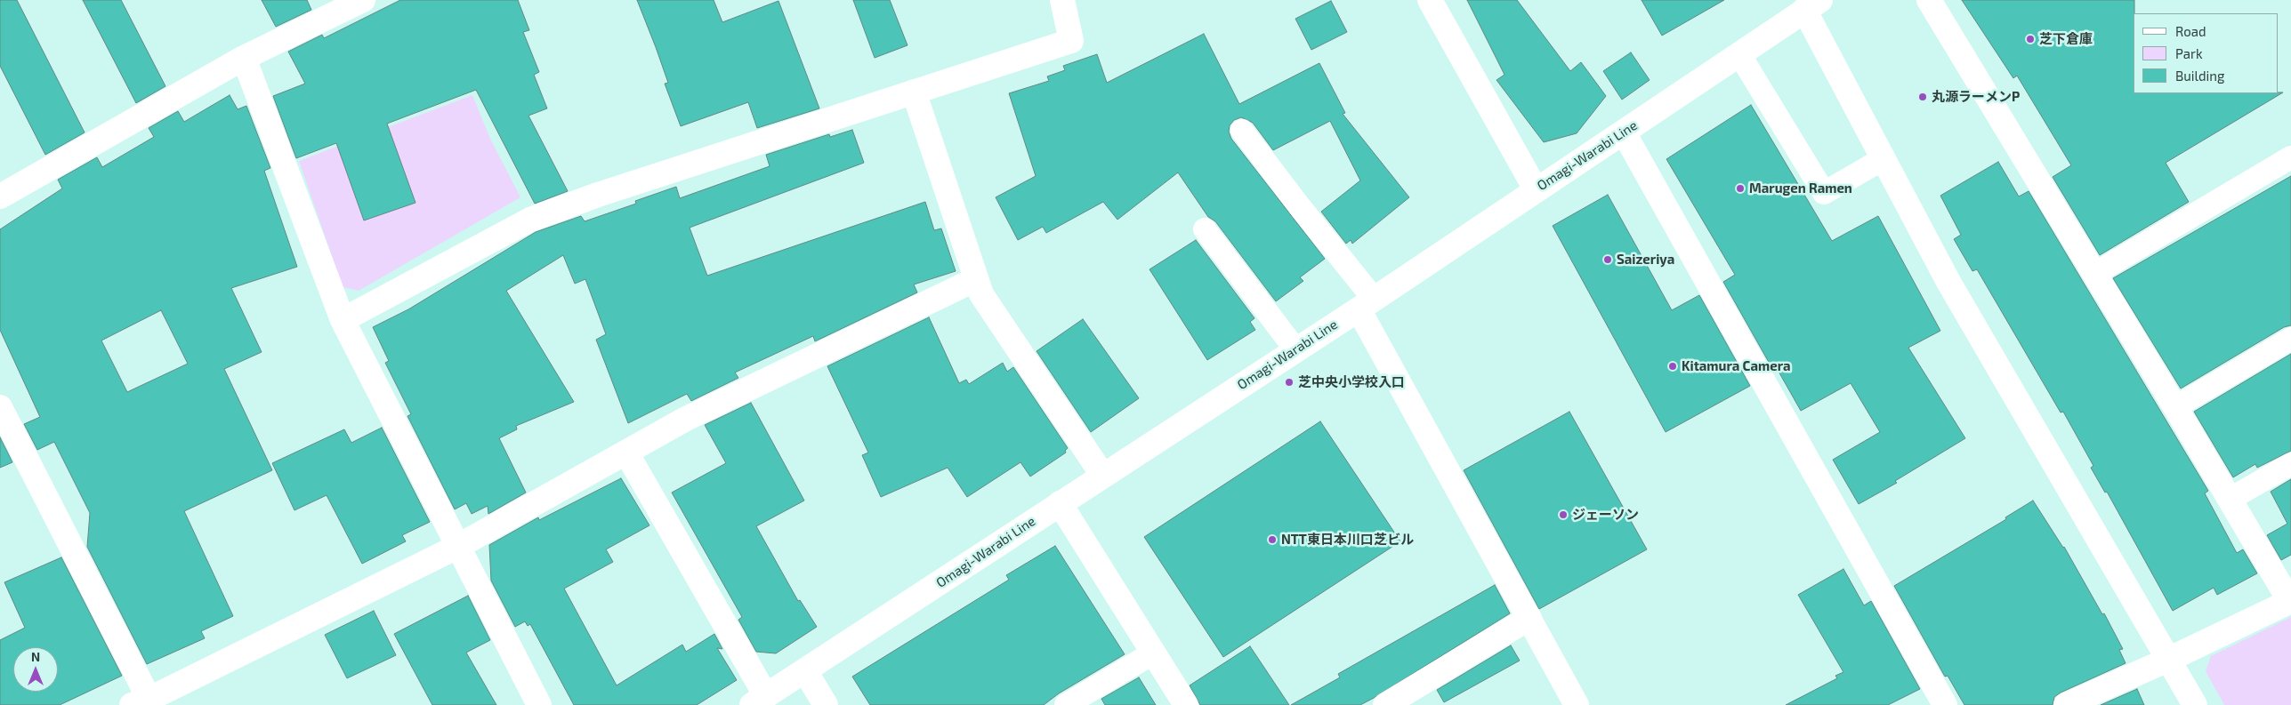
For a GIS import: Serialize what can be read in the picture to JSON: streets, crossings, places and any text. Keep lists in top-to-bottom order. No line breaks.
{"streets":{"street":["Omagi-Warabi Line"]},"places":["芝下倉庫","丸源ラーメンP","Marugen Ramen","Saizeriya","Kitamura Camera","芝中央小学校入口","ジェーソン","NTT東日本川口芝ビル"],"legend":["Road","Park","Building"],"north":"top"}
